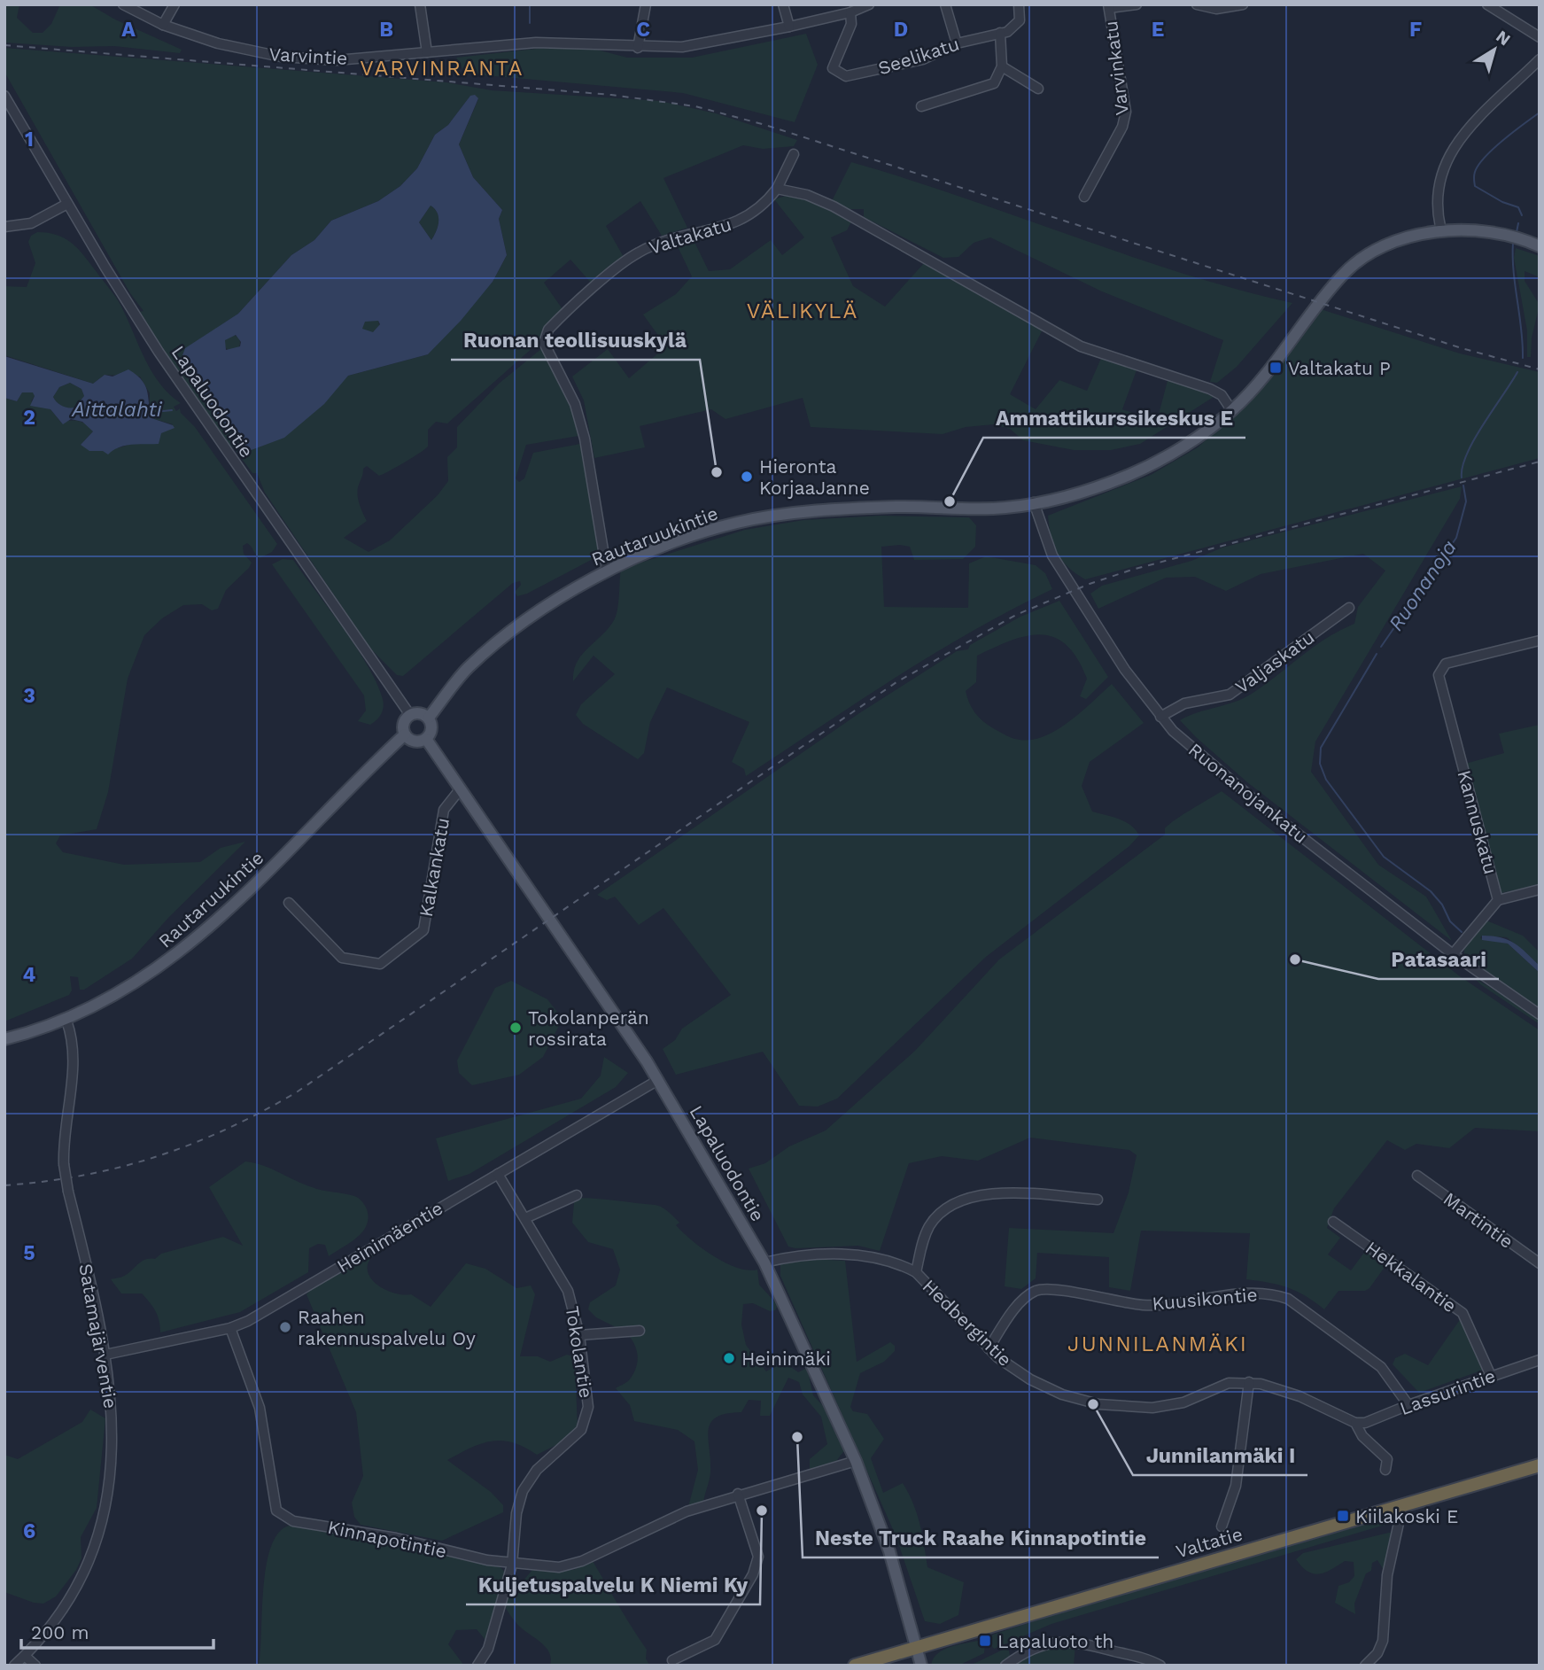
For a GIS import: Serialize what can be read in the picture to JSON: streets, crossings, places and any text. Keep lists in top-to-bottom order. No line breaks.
{"streets":{"highway":["Valtatie"],"main road":["Lapaluodontie","Rautaruukintie"],"street":["Varvintie","Seelikatu","Varvinkatu","Valtakatu","Valjaskatu","Ruonanojankatu","Kannuskatu","Kalkankatu","Martintie","Heinimäentie","Hekkalantie","Kuusikontie","Hedbergintie","Satamajärventie","Tokolantie","Lassurintie","Kinnapotintie"]},"crossings":[["Varvintie","Seelikatu"],["Valtakatu","Rautaruukintie"],["Lapaluodontie","Rautaruukintie"],["Lapaluodontie","Kalkankatu"],["Lapaluodontie","Heinimäentie"],["Lapaluodontie","Hedbergintie"],["Lapaluodontie","Kinnapotintie"],["Lapaluodontie","Valtatie"],["Rautaruukintie","Ruonanojankatu"],["Rautaruukintie","Satamajärventie"],["Valjaskatu","Ruonanojankatu"],["Ruonanojankatu","Kannuskatu"],["Heinimäentie","Satamajärventie"],["Heinimäentie","Tokolantie"],["Heinimäentie","Kinnapotintie"],["Hekkalantie","Lassurintie"],["Kuusikontie","Hedbergintie"],["Kuusikontie","Lassurintie"],["Hedbergintie","Lassurintie"],["Tokolantie","Kinnapotintie"]],"districts":["VARVINRANTA","VÄLIKYLÄ","JUNNILANMÄKI"],"water":["Aittalahti","Ruonanoja"],"places":{"transit":["Valtakatu P","Kiilakoski E","Lapaluoto th"],"other":["Ruonan teollisuuskylä","Hieronta KorjaaJanne","Ammattikurssikeskus E","Patasaari","Tokolanperän rossirata","Raahen rakennuspalvelu Oy","Heinimäki","Junnilanmäki I","Neste Truck Raahe Kinnapotintie","Kuljetuspalvelu K Niemi Ky"]},"scale_bar":"200 m","north":"top right","grid":{"columns":["A","B","C","D","E","F"],"rows":["1","2","3","4","5","6"]}}
